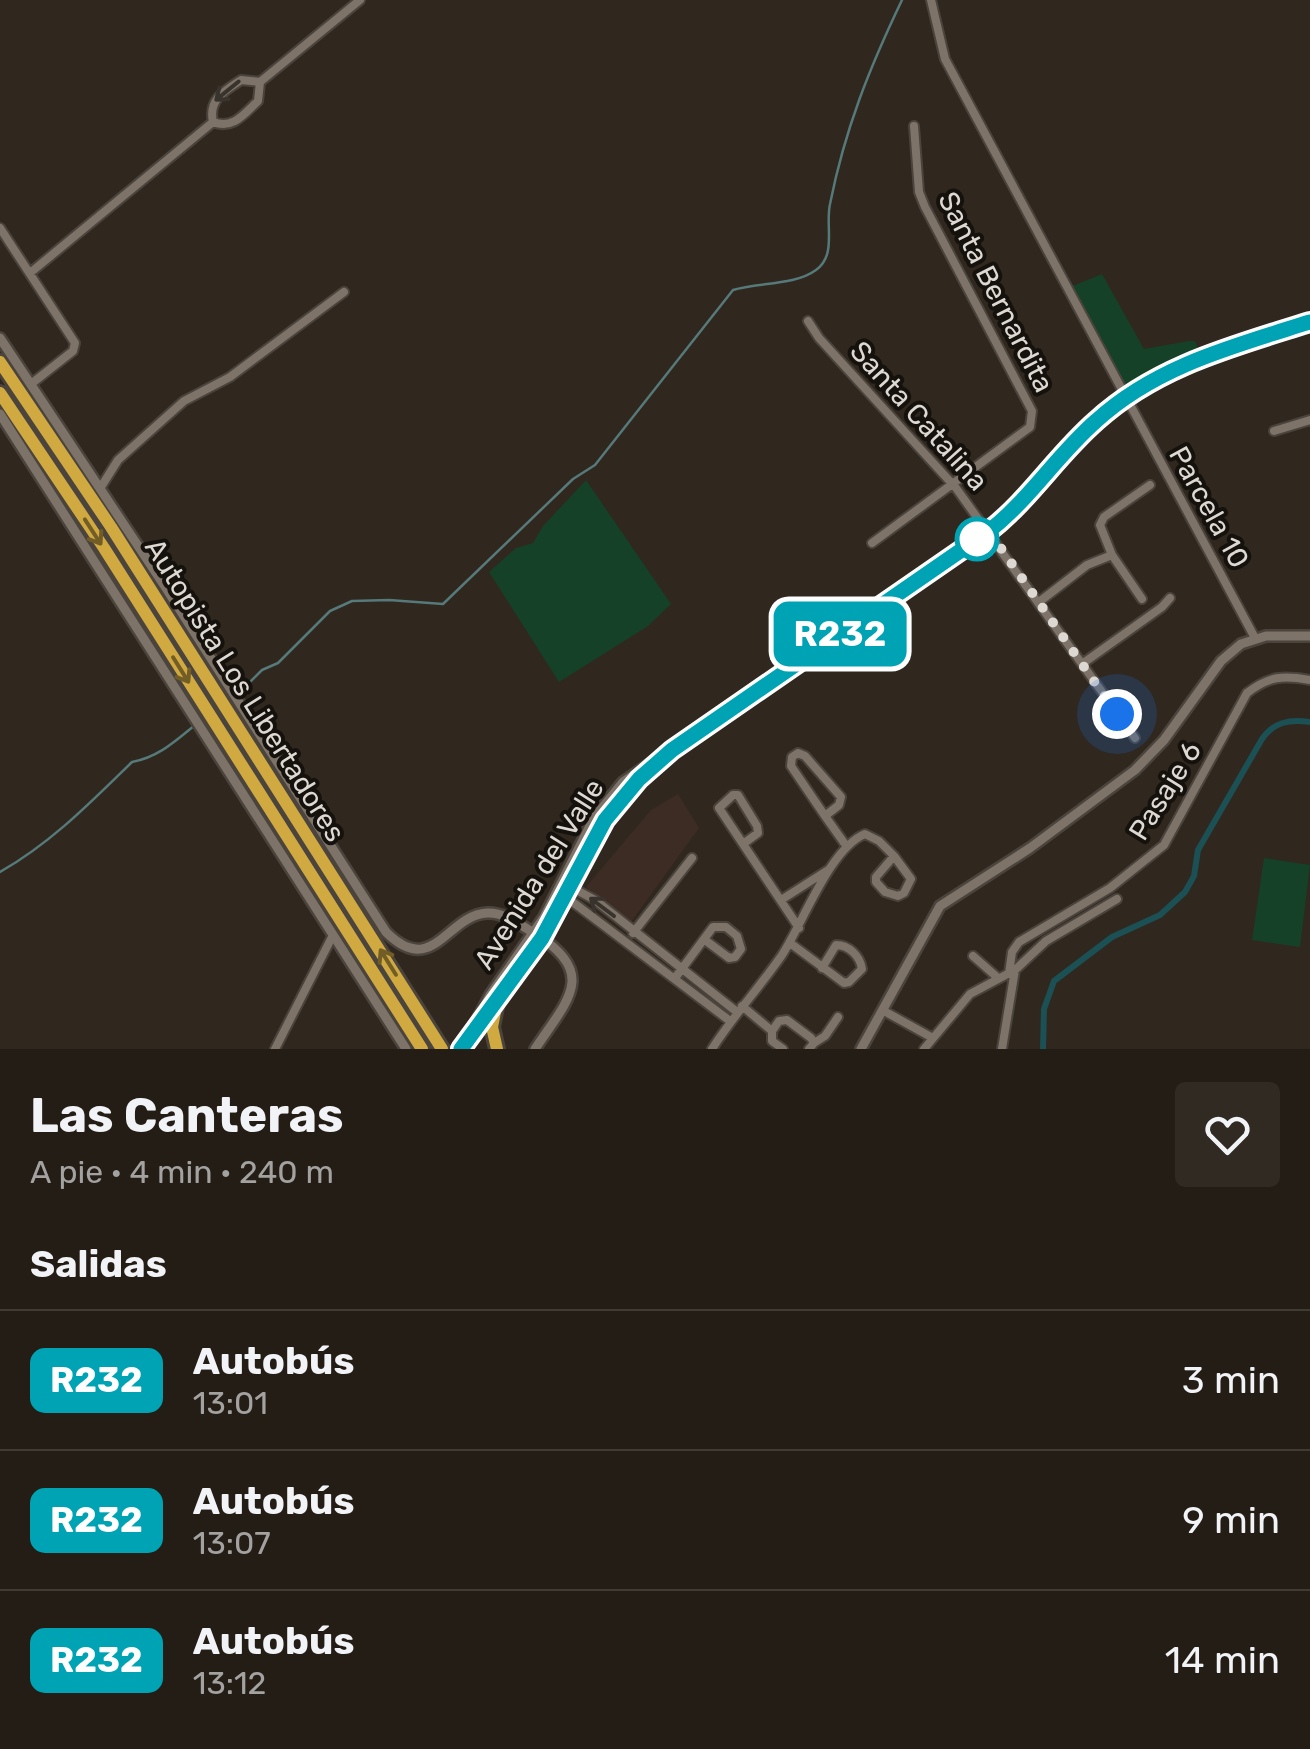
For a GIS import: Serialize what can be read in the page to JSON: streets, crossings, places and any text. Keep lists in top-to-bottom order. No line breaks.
{"streets":{"highway":["Autopista Los Libertadores"],"street":["Santa Bernardita","Santa Catalina","Parcela 10","Pasaje 6","Avenida del Valle"]},"crossings":[["Santa Bernardita","Santa Catalina"],["Santa Catalina","Avenida del Valle"],["Parcela 10","Avenida del Valle"]],"lines":["bus line R232"],"page":{"on_map":"R232","heading":[["Las Canteras","A pie · 4 min · 240 m"],"Salidas"],"list":[{"mark":"R232","name":"Autobús","note":"13:01","value":"3 min"},{"mark":"R232","name":"Autobús","note":"13:07","value":"9 min"},{"mark":"R232","name":"Autobús","note":"13:12","value":"14 min"}]}}
